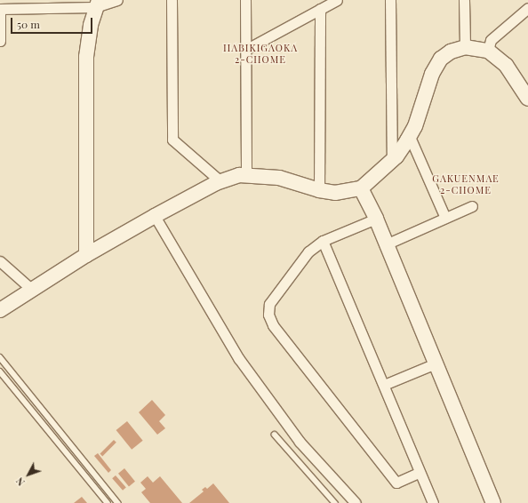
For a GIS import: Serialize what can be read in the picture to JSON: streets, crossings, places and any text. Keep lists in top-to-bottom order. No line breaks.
{"districts":["HABIKIGAOKA 2-CHOME","GAKUENMAE 2-CHOME"],"scale_bar":"50 m","north":"bottom left"}
